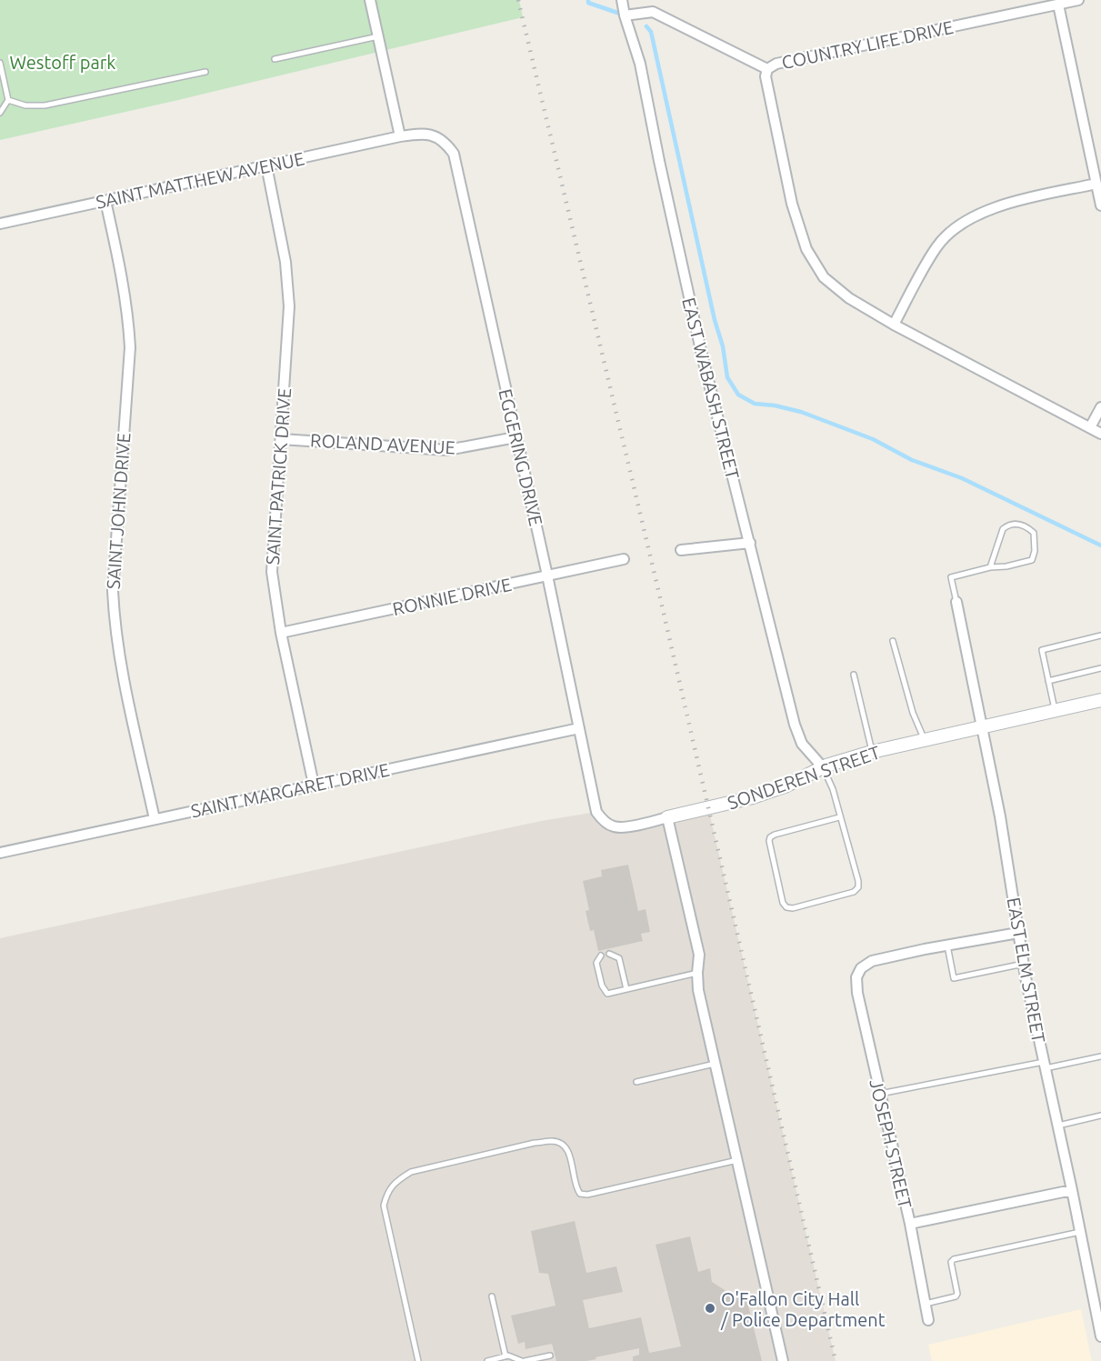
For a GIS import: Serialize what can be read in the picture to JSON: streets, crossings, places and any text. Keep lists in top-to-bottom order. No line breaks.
{"streets":{"street":["COUNTRY LIFE DRIVE","SAINT MATTHEW AVENUE","EAST WABASH STREET","ROLAND AVENUE","EGGERING DRIVE","SAINT PATRICK DRIVE","SAINT JOHN DRIVE","RONNIE DRIVE","SONDEREN STREET","SAINT MARGARET DRIVE","EAST ELM STREET","JOSEPH STREET"]},"crossings":[["SAINT MATTHEW AVENUE","EGGERING DRIVE"],["SAINT MATTHEW AVENUE","SAINT PATRICK DRIVE"],["SAINT MATTHEW AVENUE","SAINT JOHN DRIVE"],["EAST WABASH STREET","SONDEREN STREET"],["ROLAND AVENUE","EGGERING DRIVE"],["ROLAND AVENUE","SAINT PATRICK DRIVE"],["EGGERING DRIVE","RONNIE DRIVE"],["EGGERING DRIVE","SONDEREN STREET"],["EGGERING DRIVE","SAINT MARGARET DRIVE"],["SAINT PATRICK DRIVE","RONNIE DRIVE"],["SAINT PATRICK DRIVE","SAINT MARGARET DRIVE"],["SAINT JOHN DRIVE","SAINT MARGARET DRIVE"],["SONDEREN STREET","EAST ELM STREET"]],"parks":["Westoff park"],"places":["O'Fallon City Hall / Police Department"]}
